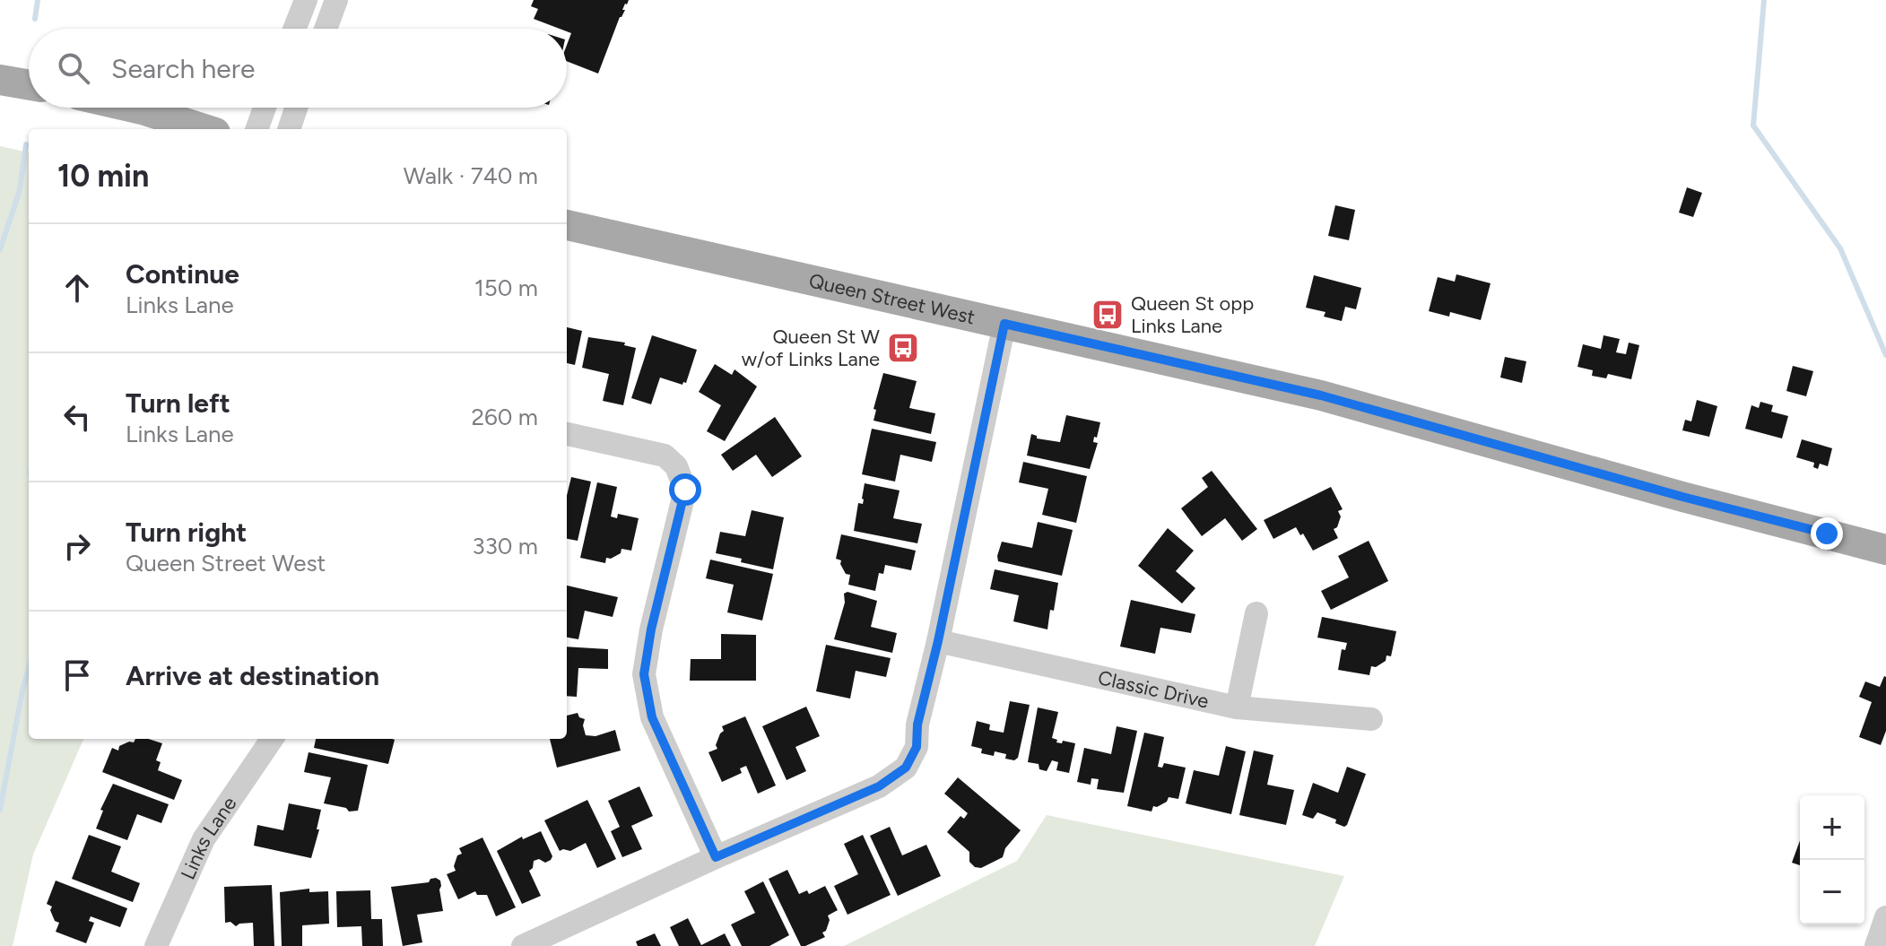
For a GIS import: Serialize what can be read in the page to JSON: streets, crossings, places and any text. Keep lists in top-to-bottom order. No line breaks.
{"streets":{"main road":["Queen Street West"],"street":["Classic Drive","Links Lane"]},"places":{"bus stop":["Queen St opp Links Lane","Queen St W w/of Links Lane"]},"page":{"search":"Search here","heading":["10 min","Walk · 740 m"],"list":[["Continue","Links Lane","150 m"],["Turn left","Links Lane","260 m"],["Turn right","Queen Street West","330 m"],"Arrive at destination"],"map_buttons":["+","−"]}}
